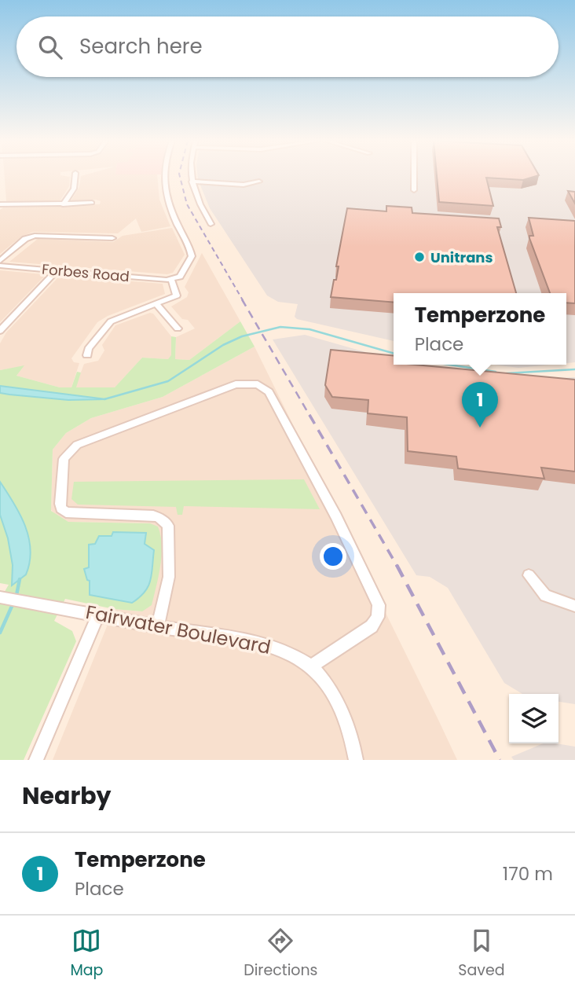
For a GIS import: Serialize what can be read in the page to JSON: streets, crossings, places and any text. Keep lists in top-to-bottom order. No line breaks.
{"streets":{"street":["Forbes Road","Fairwater Boulevard"]},"places":["Unitrans"],"page":{"search":"Search here","popup":["Temperzone","Place"],"pins":"1","heading":"Nearby","list":[{"mark":"1","name":"Temperzone","note":"Place","value":"170 m"}],"nav":["Map","Directions","Saved"]}}
